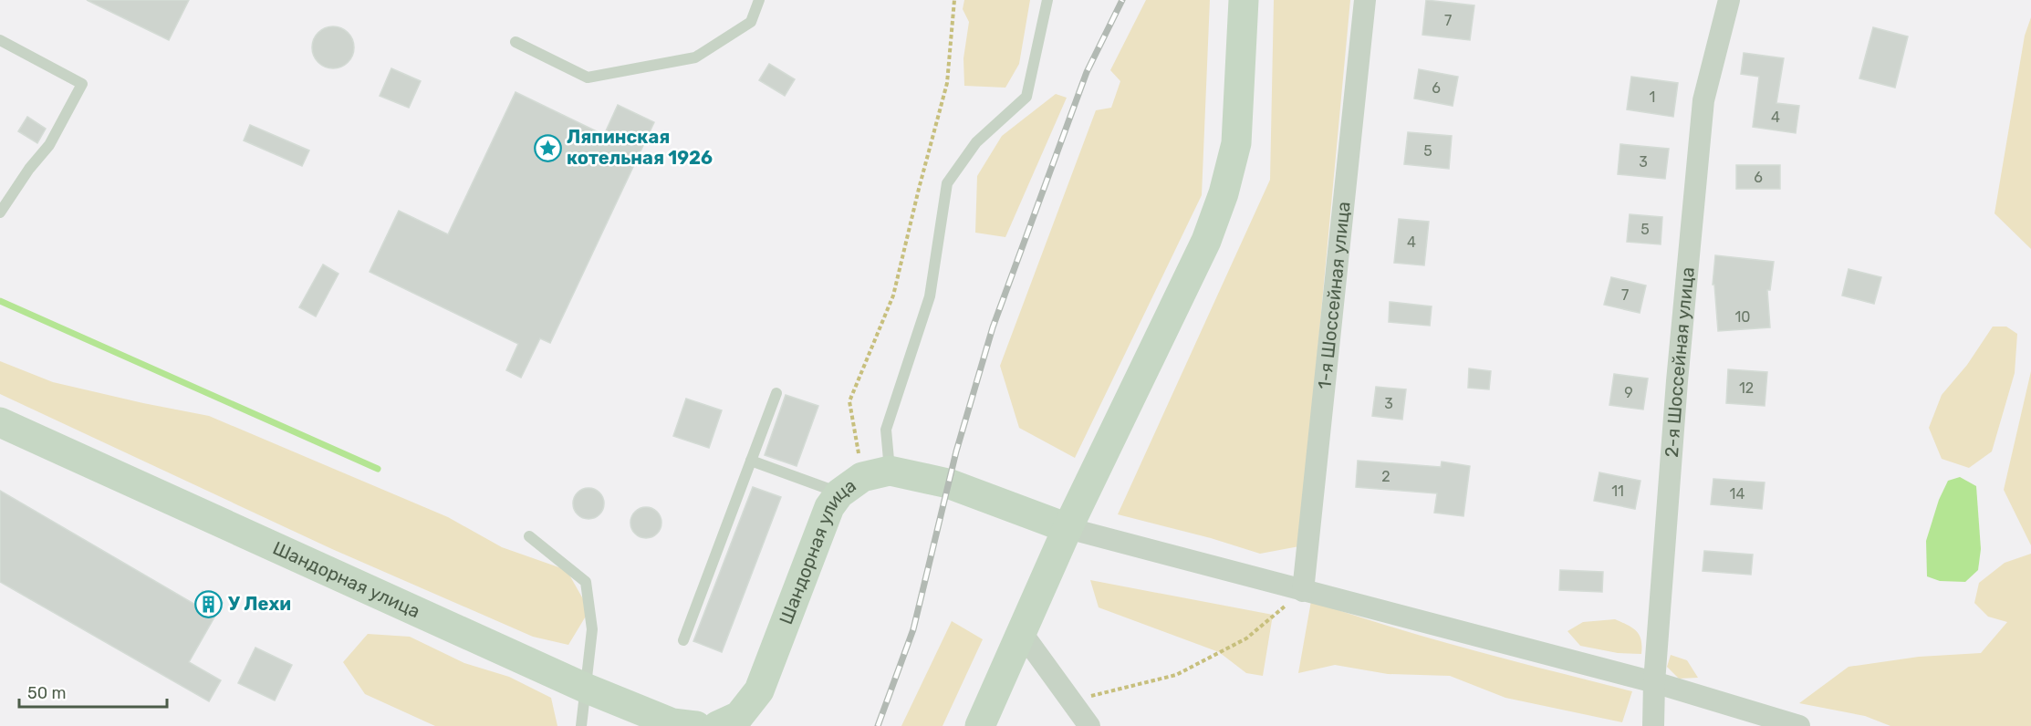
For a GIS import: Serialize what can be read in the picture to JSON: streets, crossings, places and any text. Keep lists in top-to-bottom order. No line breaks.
{"streets":{"street":["1-я Шоссейная улица","2-я Шоссейная улица","Шандорная улица"]},"places":{"place":["Ляпинская котельная 1926"],"building":["У Лехи"]},"house_numbers":["7","6","1","4","5","3","6","5","4","7","10","12","9","3","2","11","14"],"scale_bar":"50 m"}
